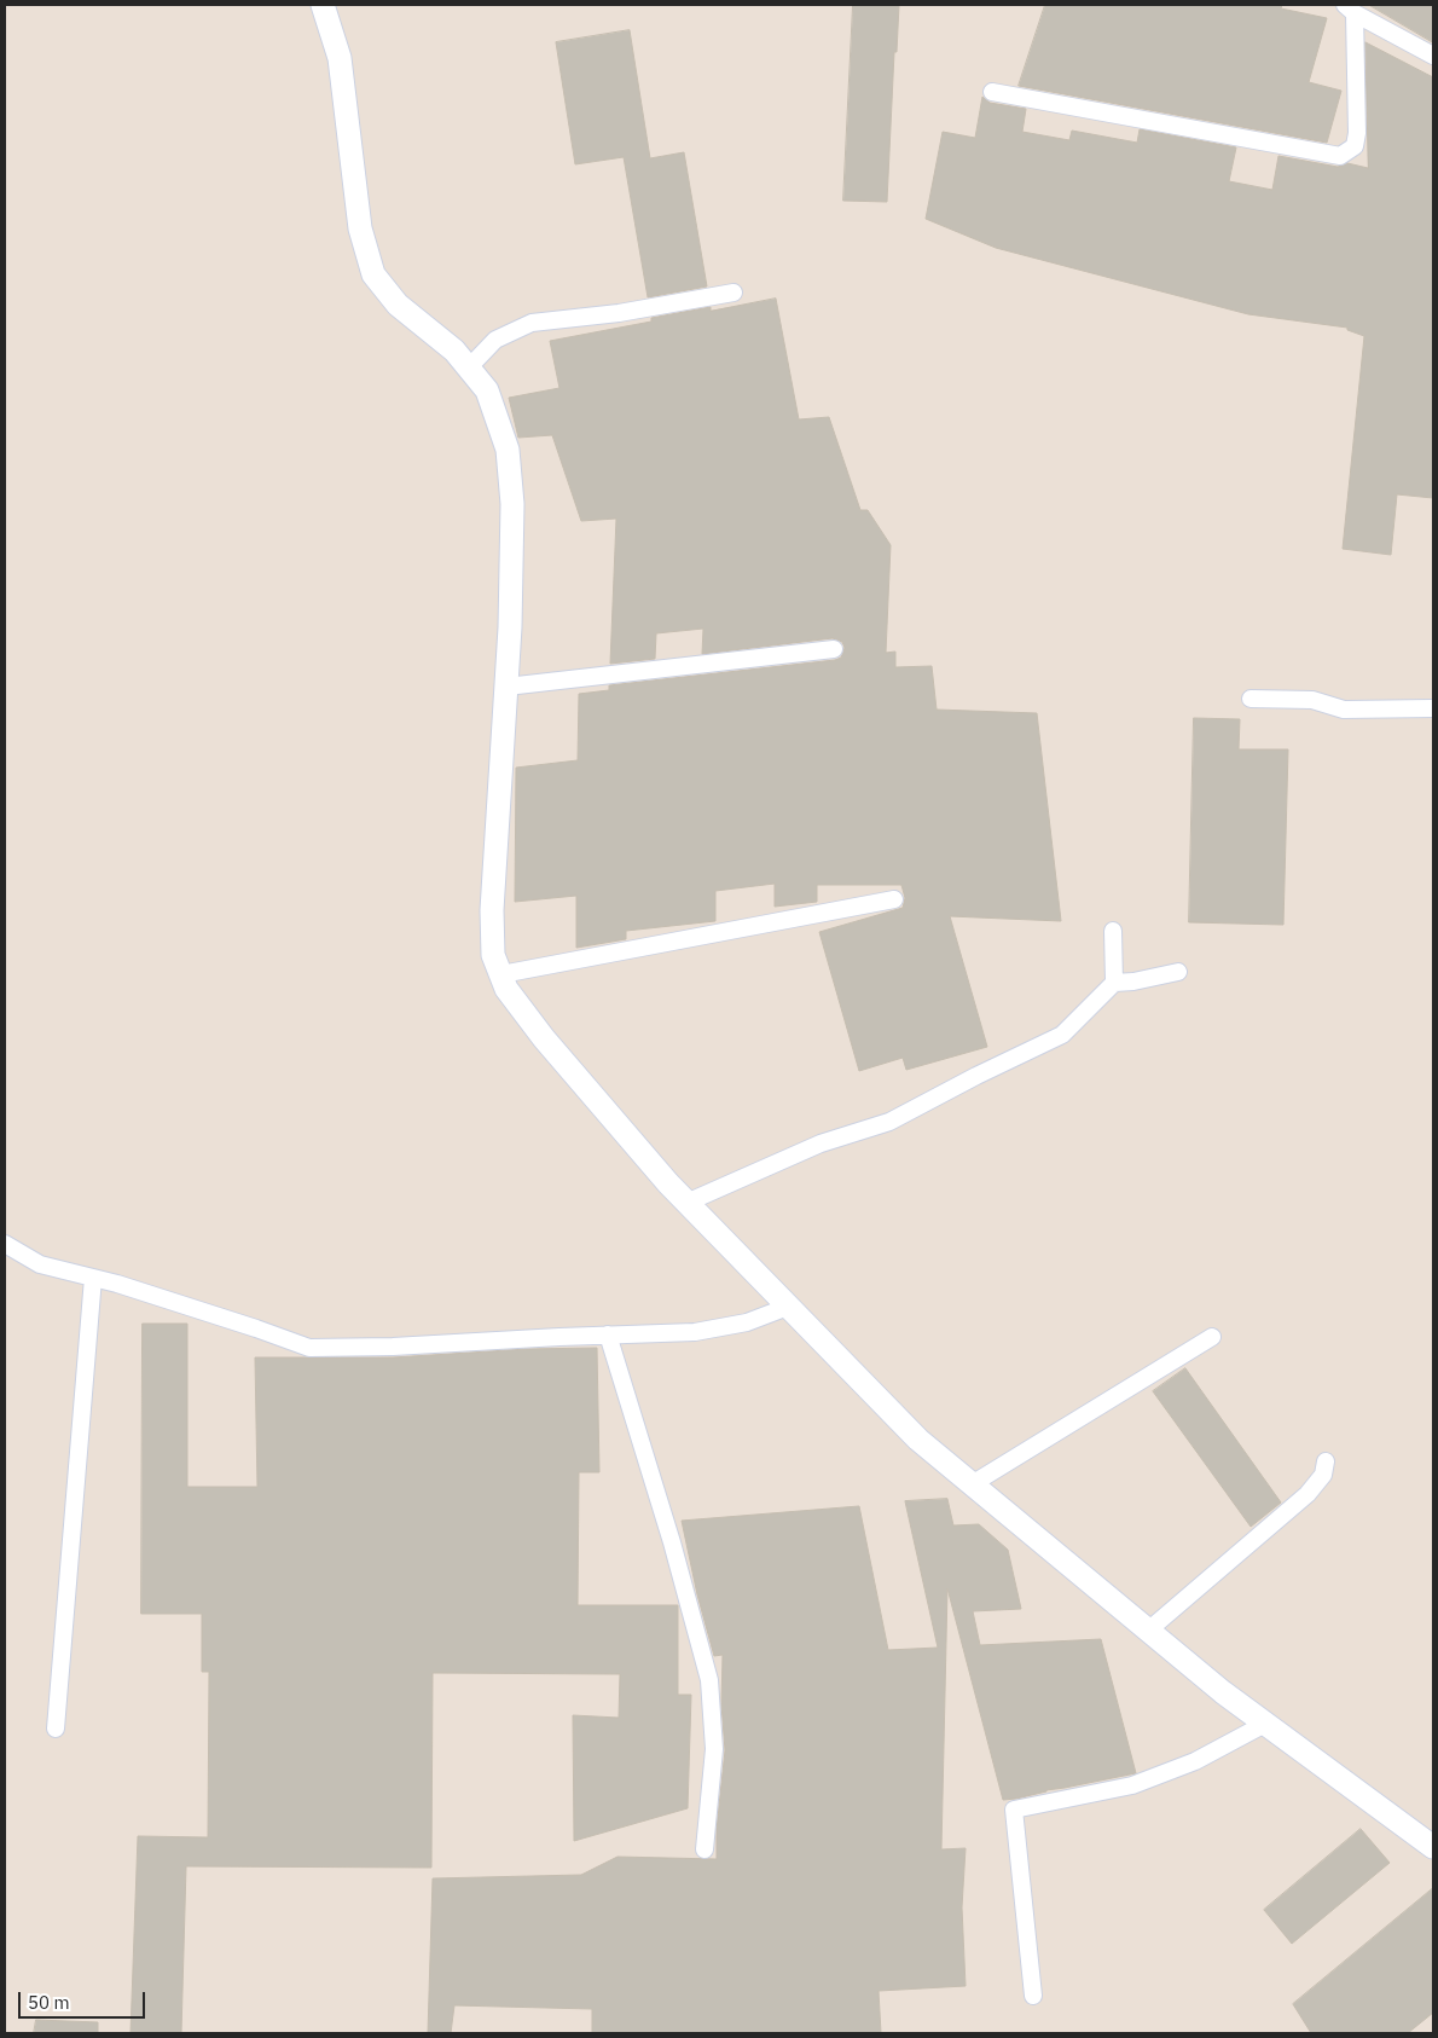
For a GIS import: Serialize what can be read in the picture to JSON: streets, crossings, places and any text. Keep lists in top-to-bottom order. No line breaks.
{"scale_bar":"50 m"}
